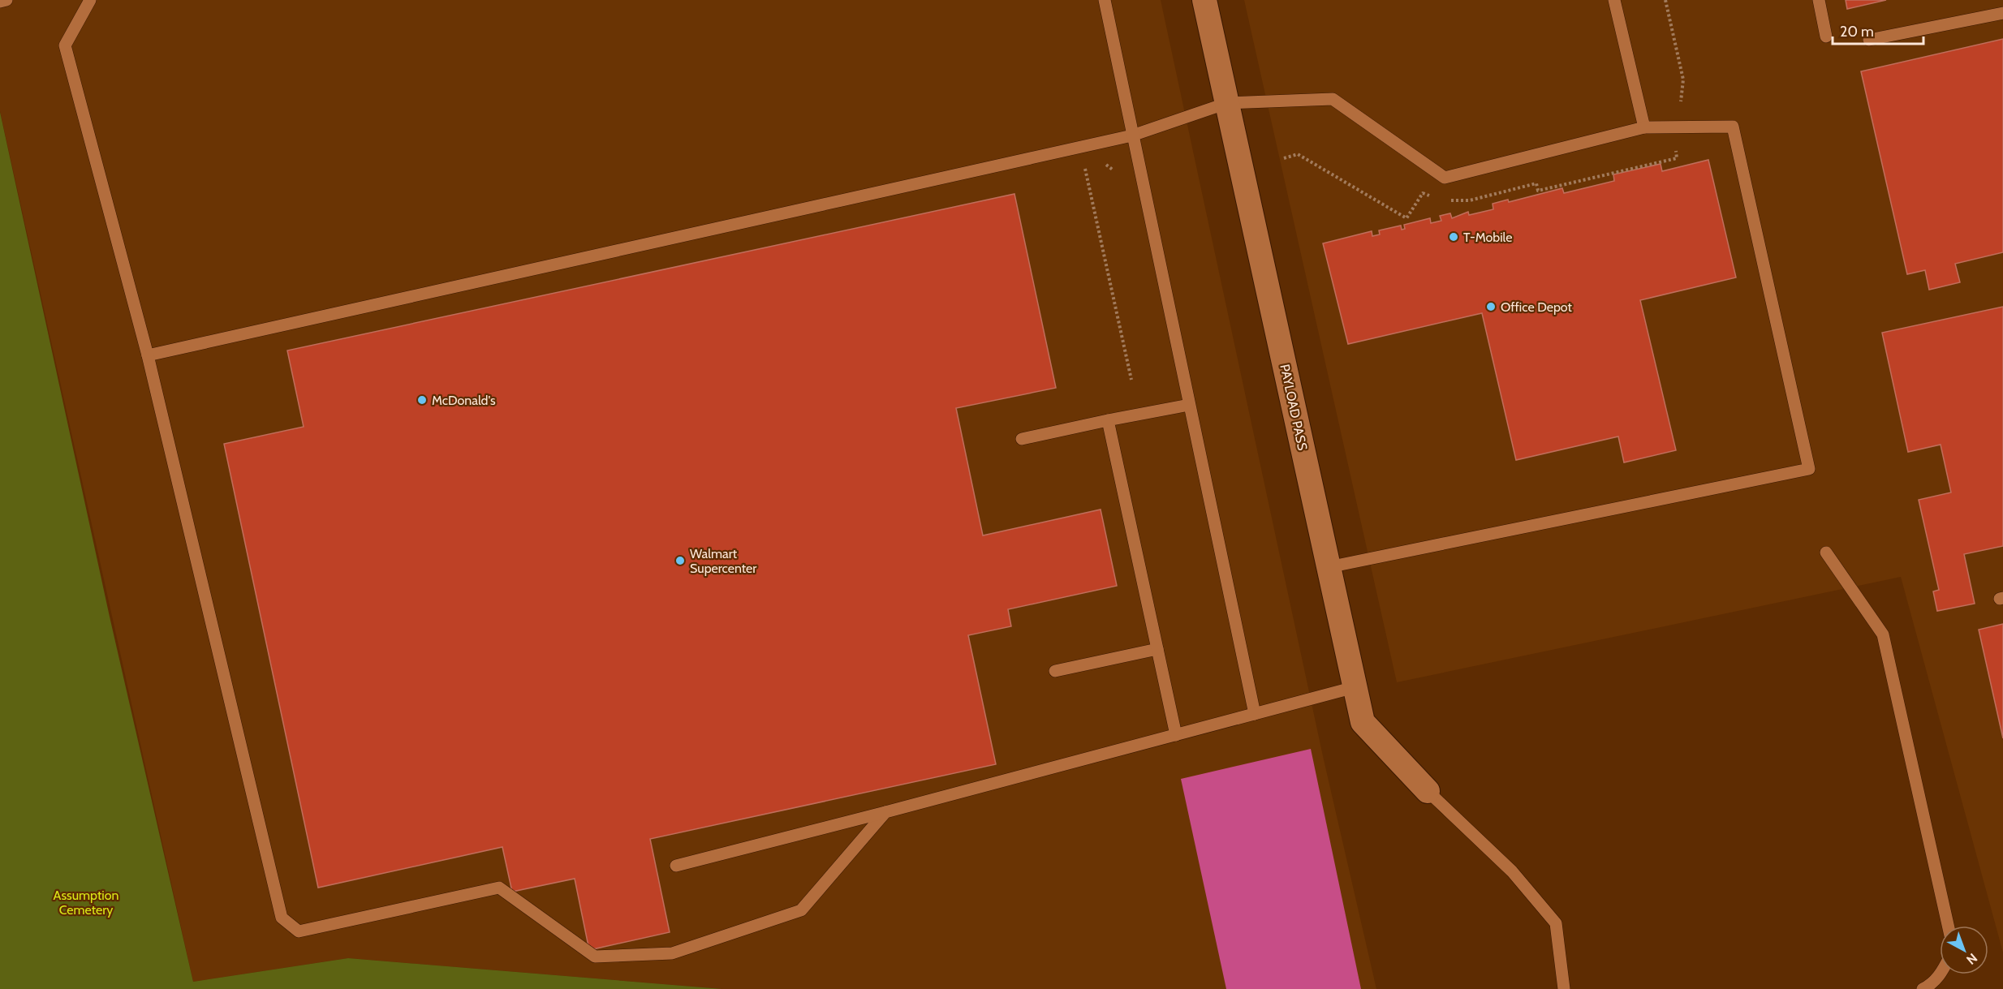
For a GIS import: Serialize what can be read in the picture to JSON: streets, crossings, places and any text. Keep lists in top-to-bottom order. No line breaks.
{"streets":{"street":["PAYLOAD PASS"]},"parks":["Assumption Cemetery"],"places":["T-Mobile","Office Depot","McDonald's","Walmart Supercenter"],"scale_bar":"20 m","north":"bottom right"}
